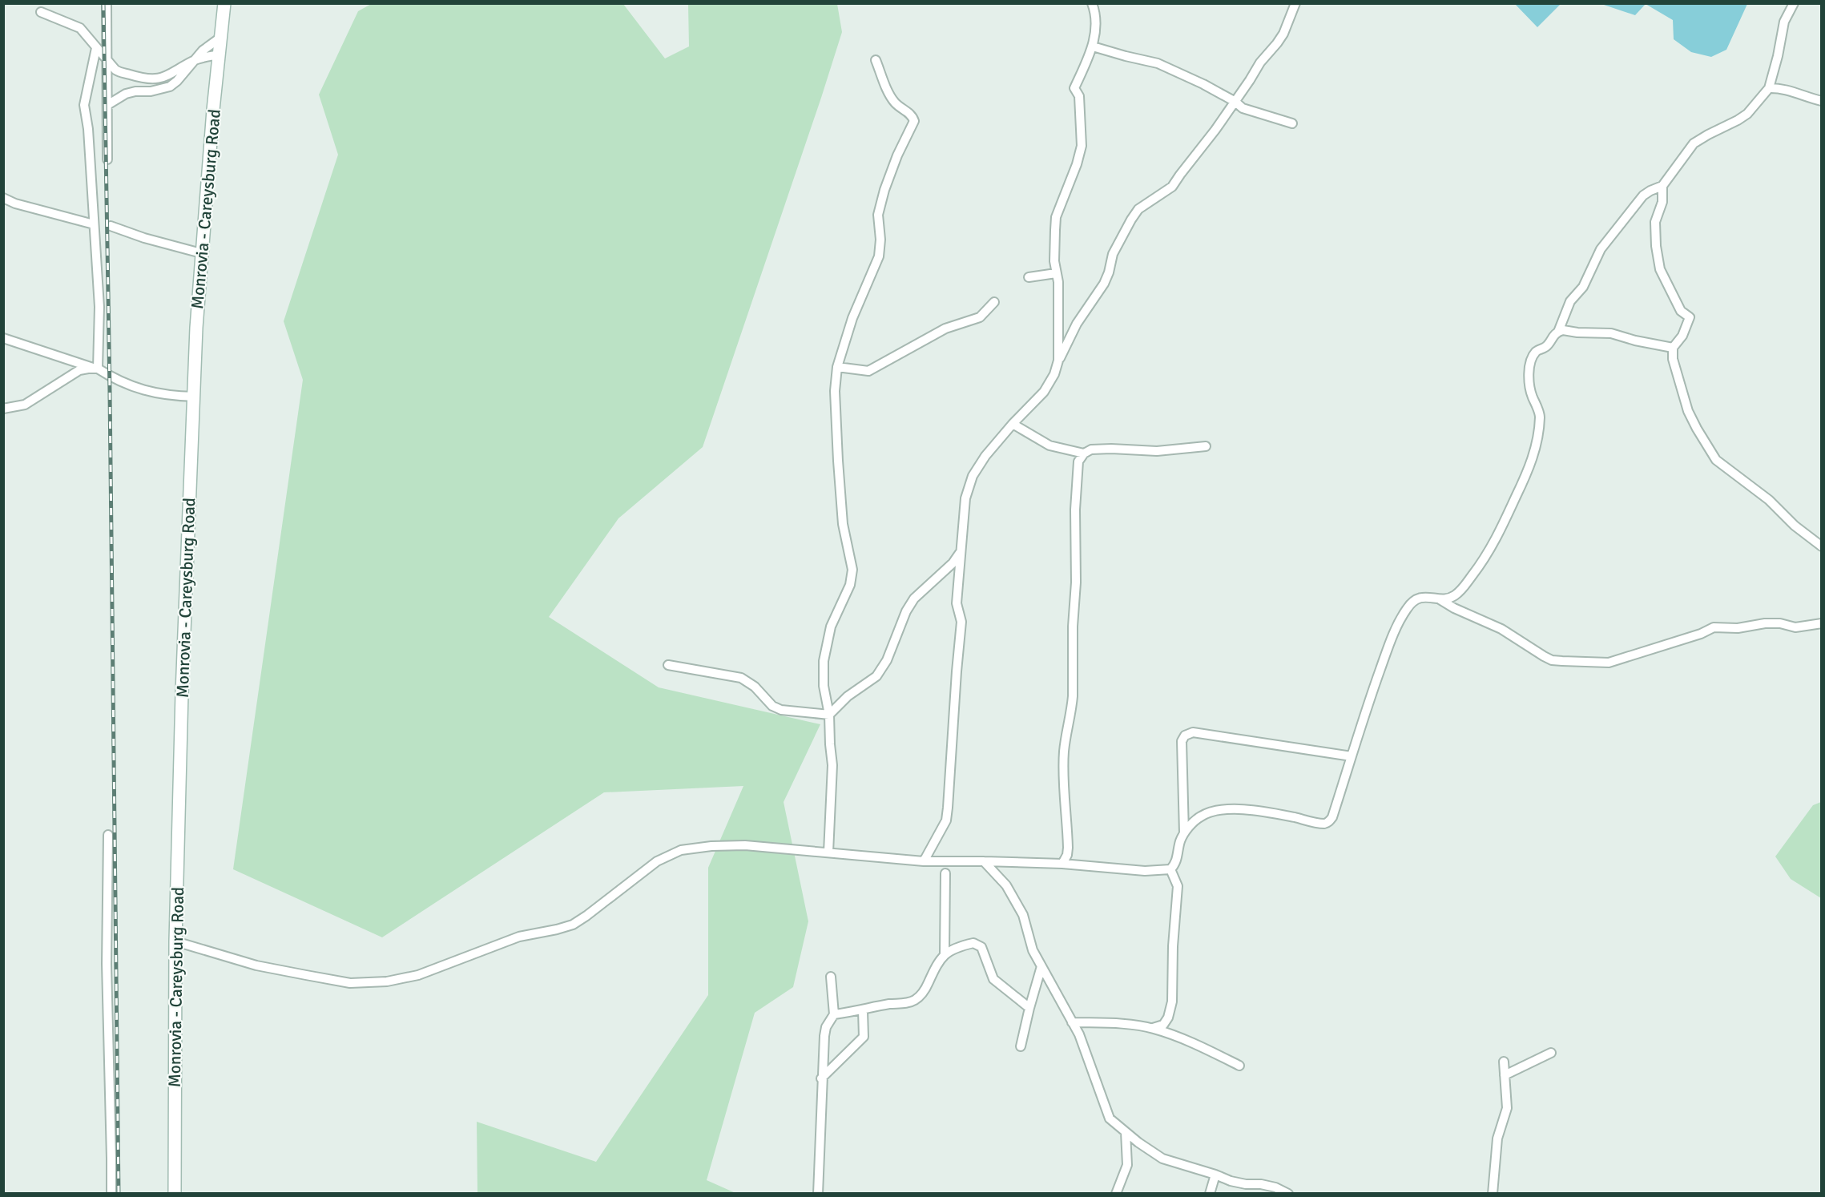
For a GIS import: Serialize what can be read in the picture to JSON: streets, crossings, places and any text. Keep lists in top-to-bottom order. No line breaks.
{"streets":{"main road":["Monrovia - Careysburg Road"]}}
